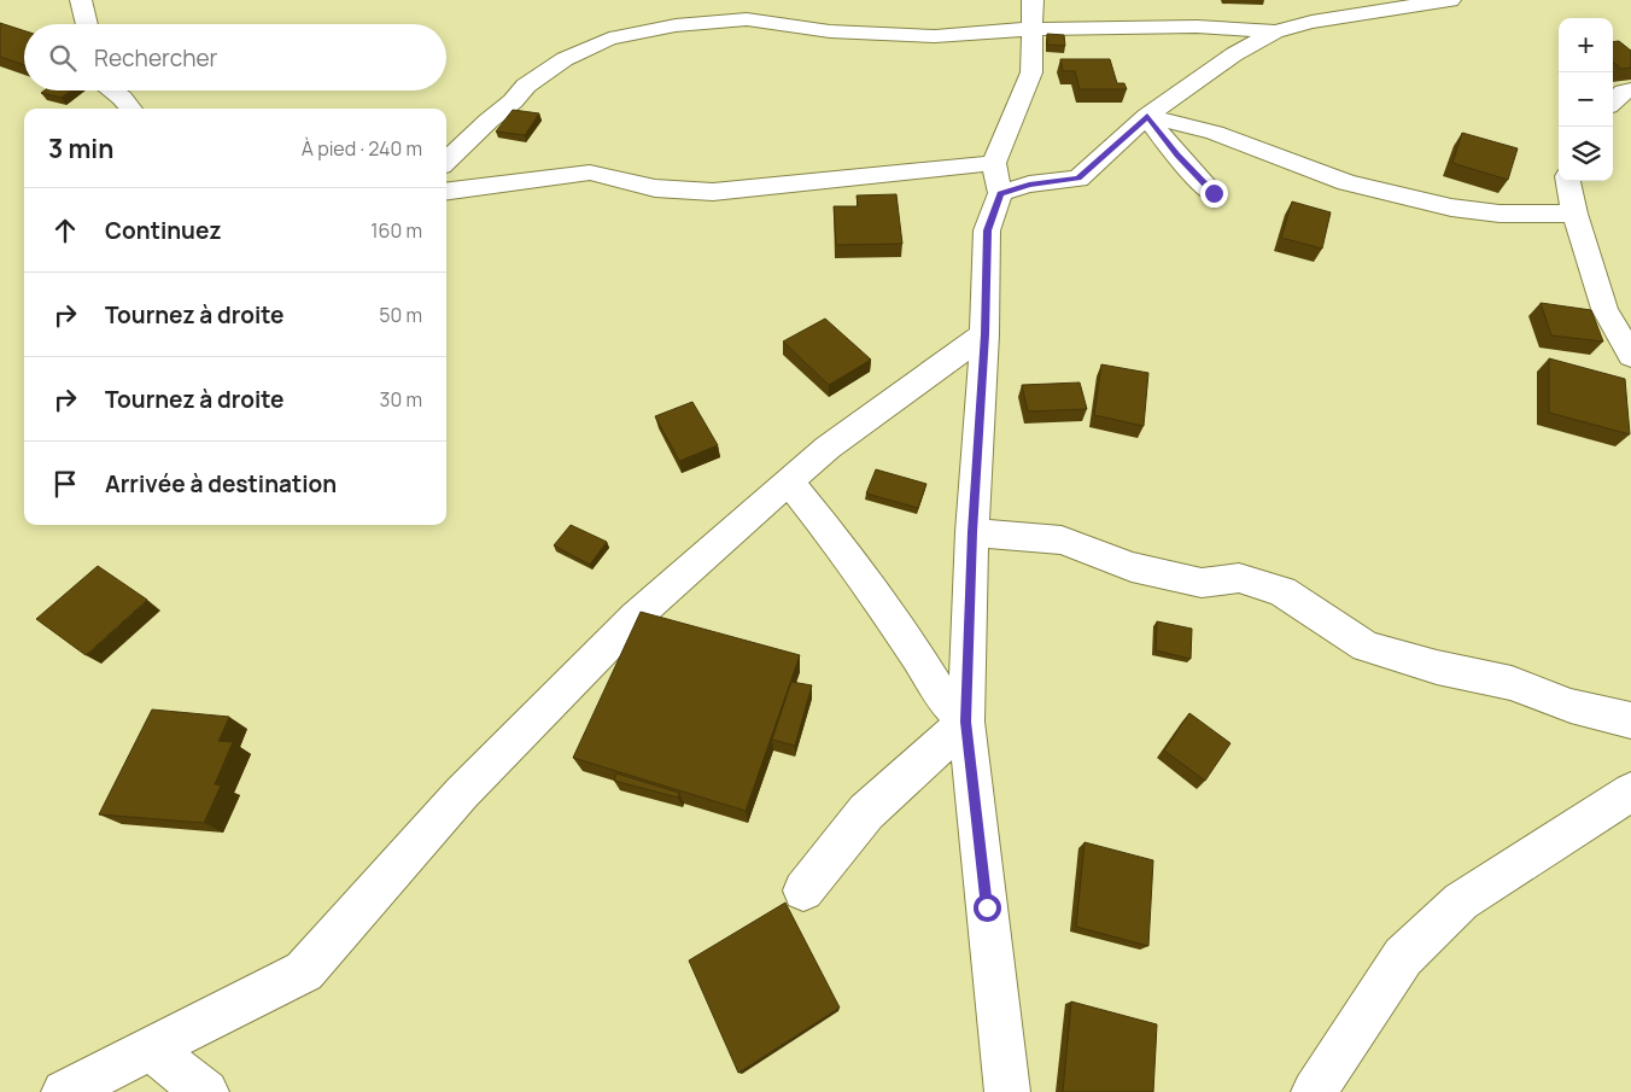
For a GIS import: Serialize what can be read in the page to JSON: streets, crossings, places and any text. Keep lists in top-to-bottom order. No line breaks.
{"page":{"map_buttons":["+","−"],"search":"Rechercher","heading":["3 min","À pied · 240 m"],"list":[["Continuez","160 m"],["Tournez à droite","50 m"],["Tournez à droite","30 m"],"Arrivée à destination"]}}
